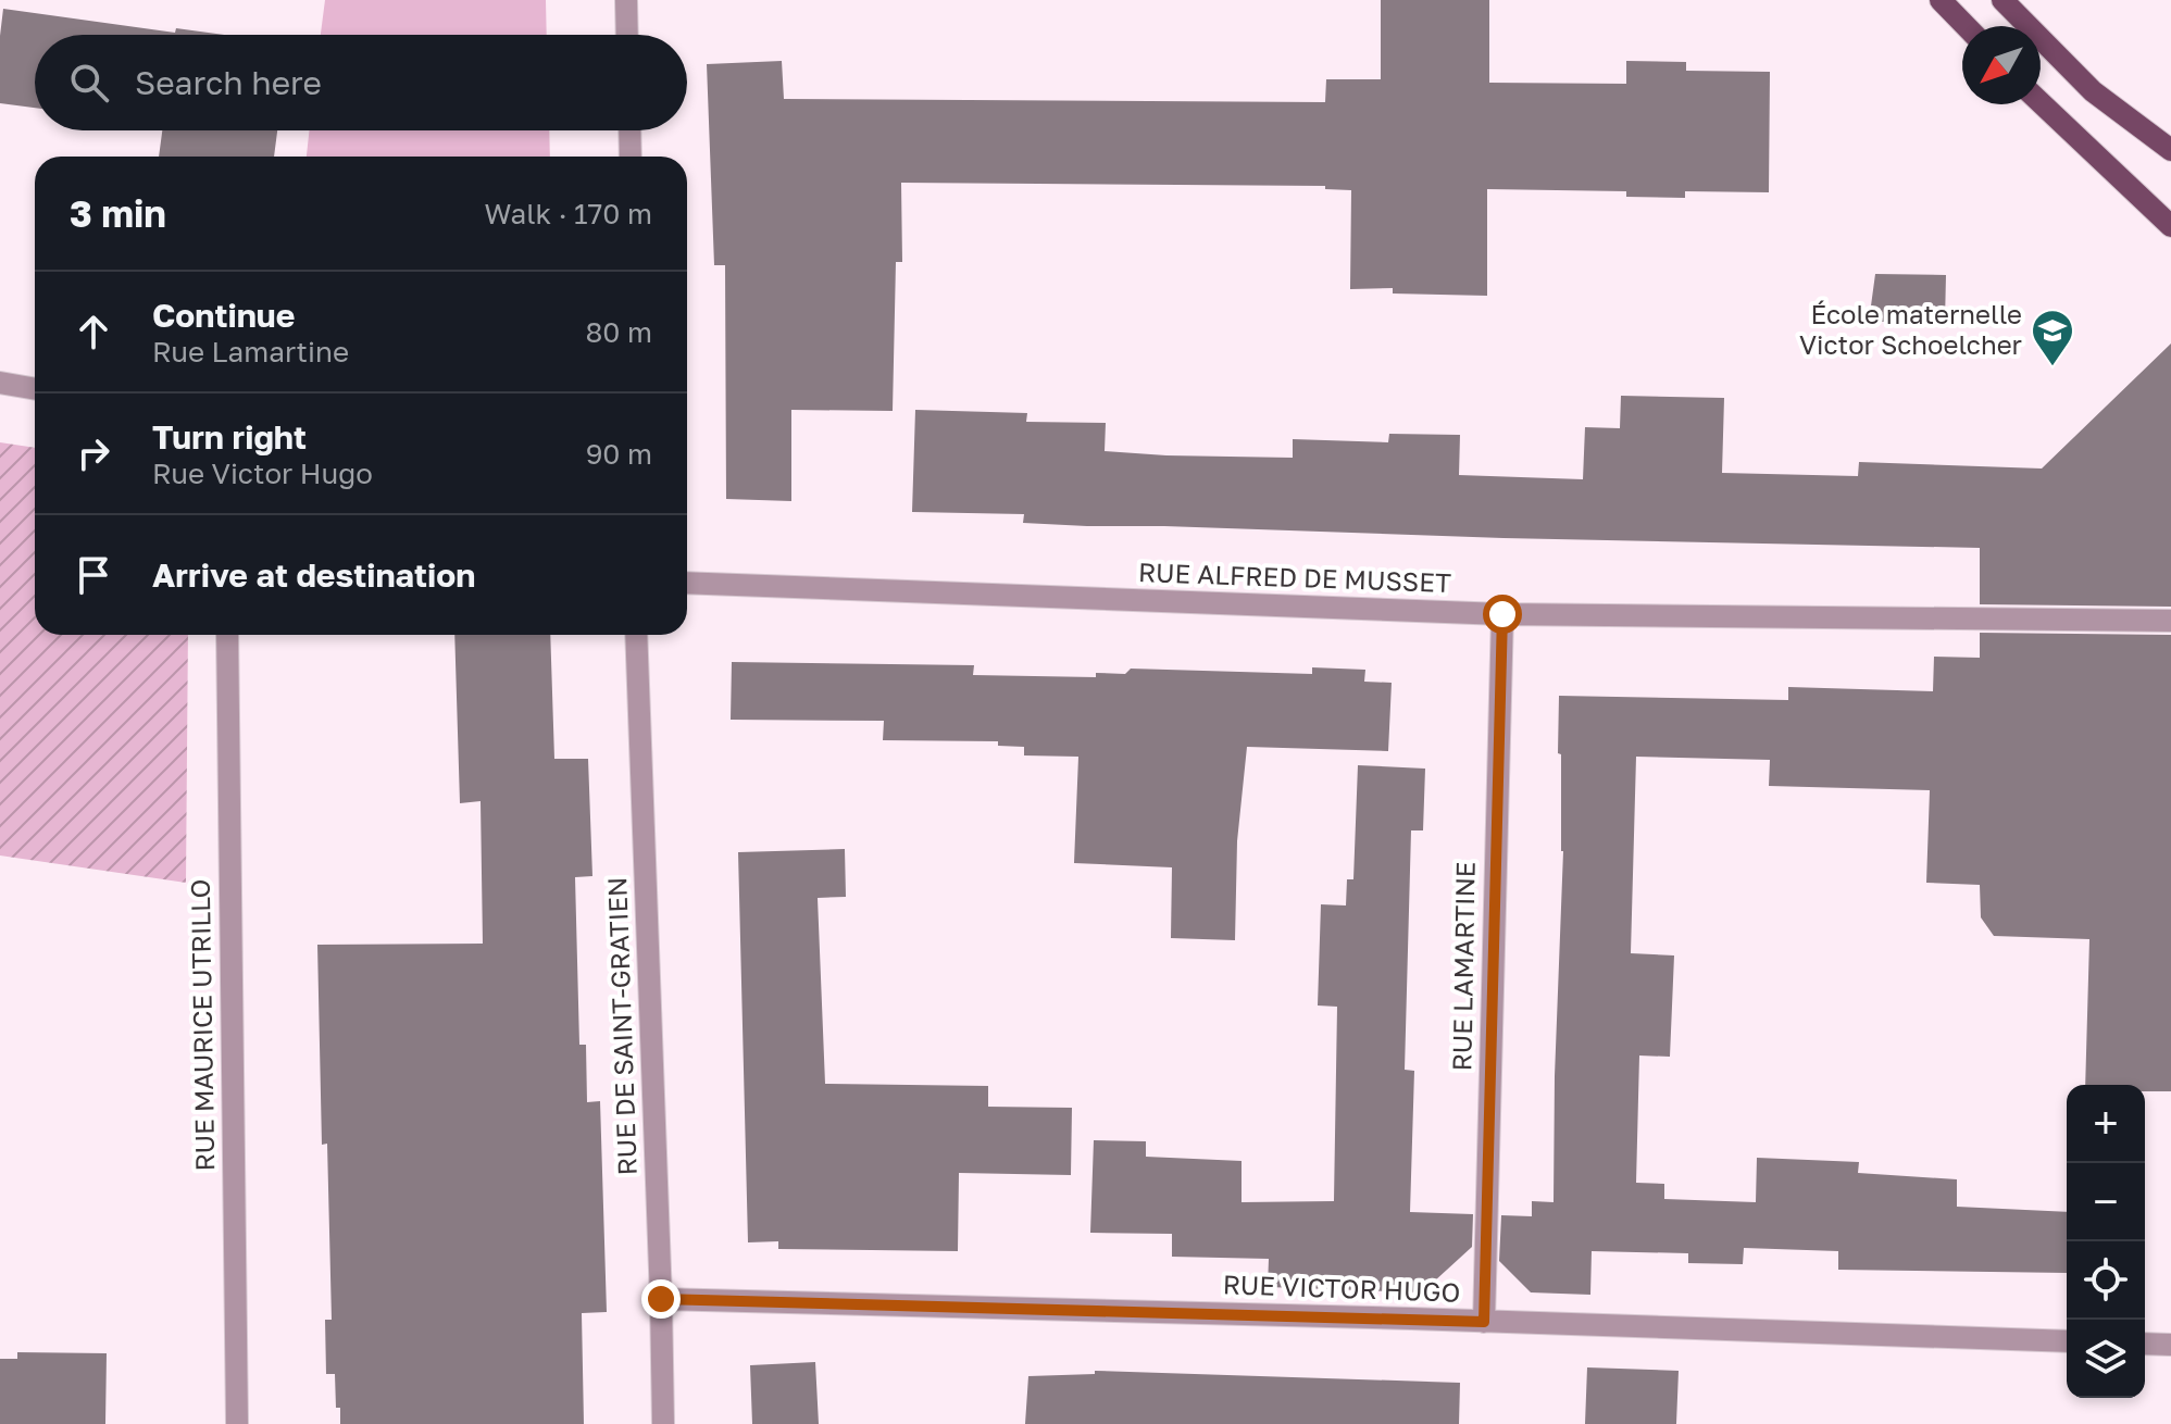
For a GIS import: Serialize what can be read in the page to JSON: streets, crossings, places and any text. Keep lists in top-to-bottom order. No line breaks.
{"streets":{"street":["RUE ALFRED DE MUSSET","RUE LAMARTINE","RUE MAURICE UTRILLO","RUE DE SAINT-GRATIEN","RUE VICTOR HUGO"]},"crossings":[["RUE ALFRED DE MUSSET","RUE LAMARTINE"],["RUE LAMARTINE","RUE VICTOR HUGO"],["RUE DE SAINT-GRATIEN","RUE VICTOR HUGO"]],"places":{"school or university":["École maternelle Victor Schoelcher"]},"north":"bottom left","page":{"search":"Search here","heading":["3 min","Walk · 170 m"],"list":[["Continue","Rue Lamartine","80 m"],["Turn right","Rue Victor Hugo","90 m"],"Arrive at destination"],"map_buttons":["+","−"]}}
